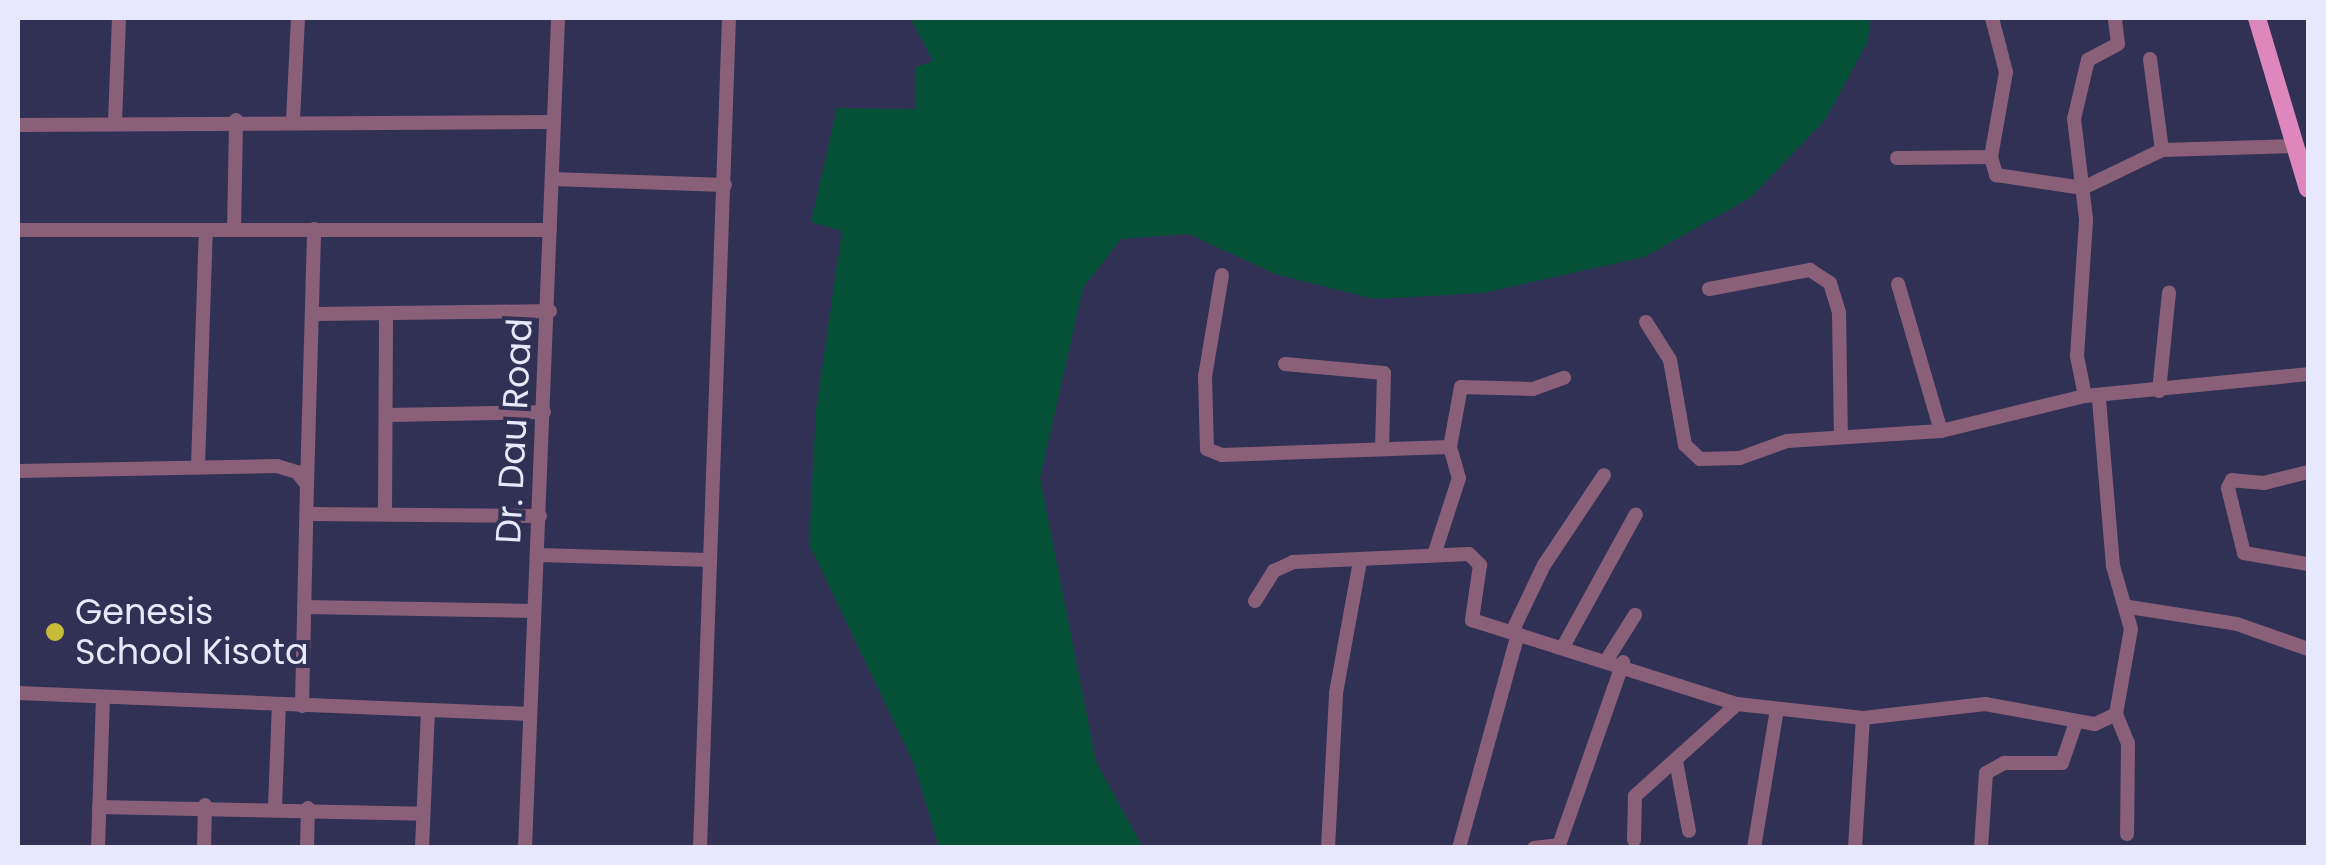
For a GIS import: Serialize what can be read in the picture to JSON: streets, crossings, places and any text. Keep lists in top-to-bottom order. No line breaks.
{"streets":{"street":["Dr. Dau Road"]},"places":["Genesis School Kisota"]}
